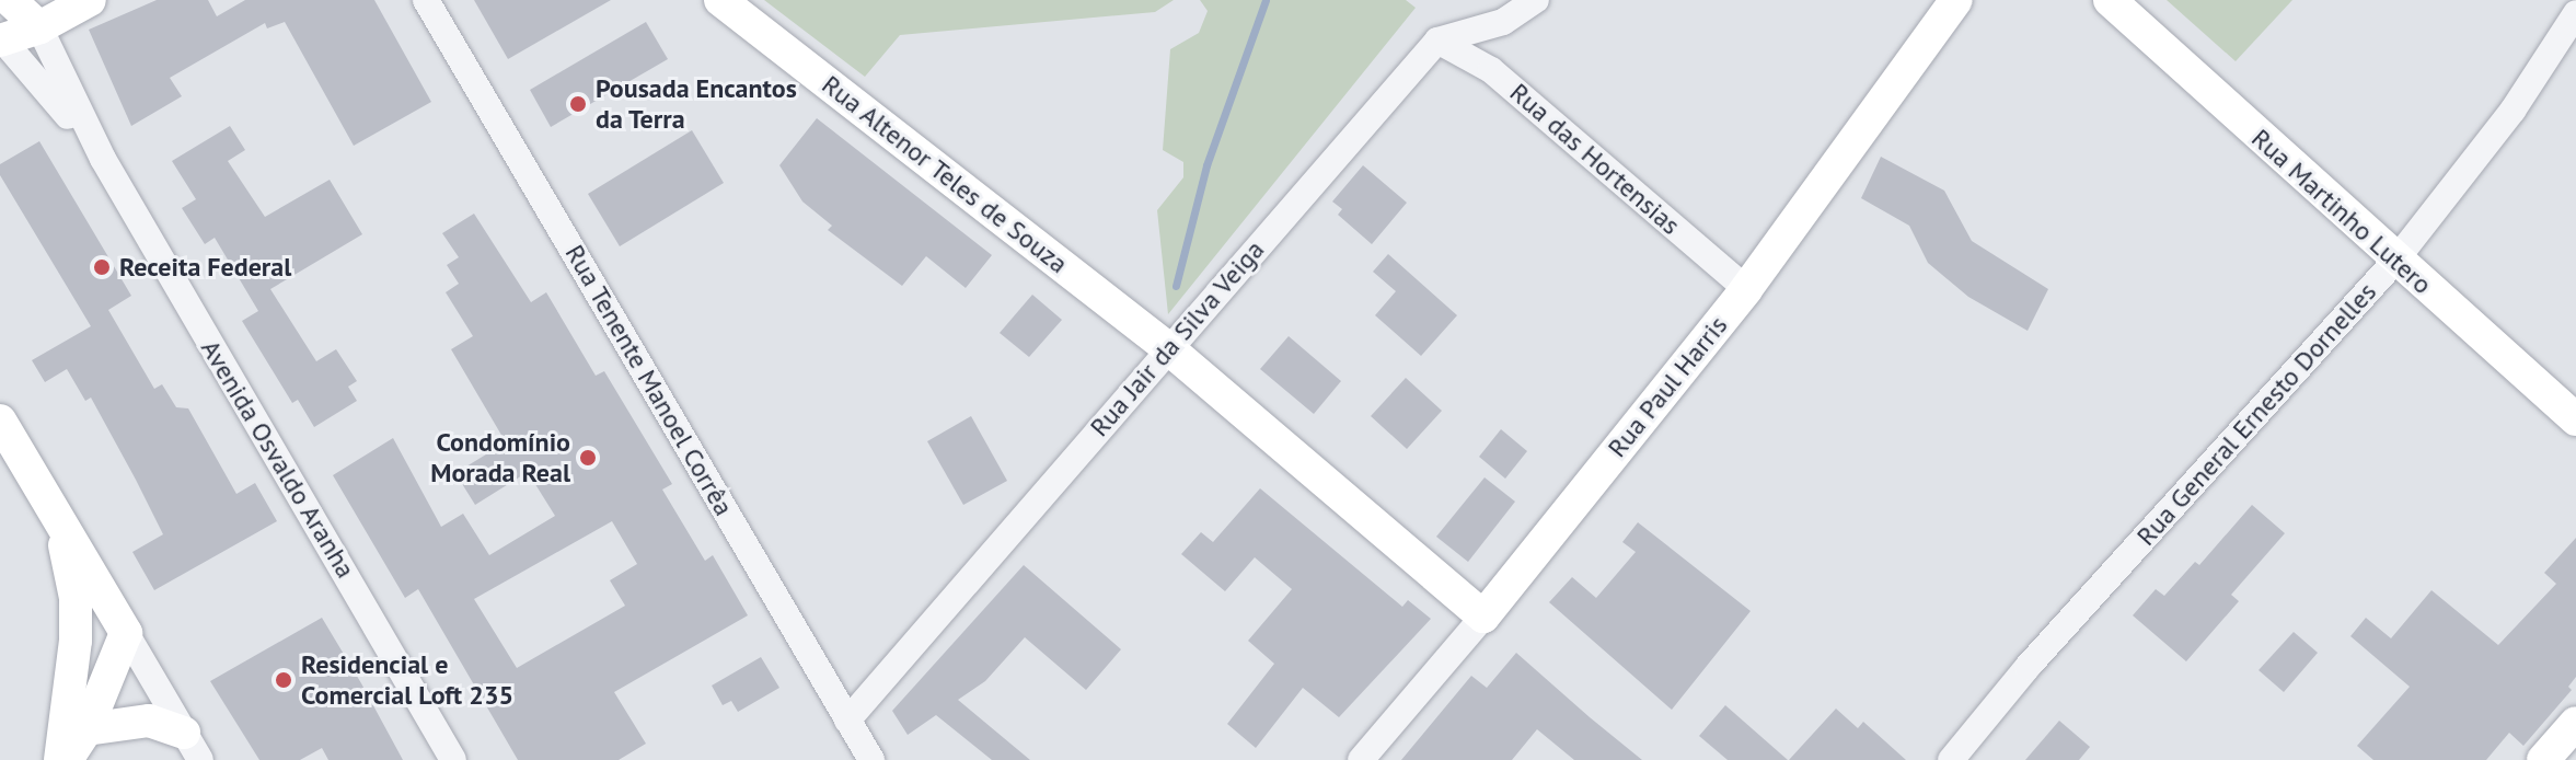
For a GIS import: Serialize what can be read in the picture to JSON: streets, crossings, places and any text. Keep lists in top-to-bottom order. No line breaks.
{"streets":{"main road":["Rua Altenor Teles de Souza","Rua Martinho Lutero","Rua Paul Harris","Avenida Osvaldo Aranha"],"street":["Rua das Hortensias","Rua Jair da Silva Veiga","Rua Tenente Manoel Corrêa","Rua General Ernesto Dornelles"]},"crossings":[["Rua das Hortensias","Rua Jair da Silva Veiga"],["Rua das Hortensias","Rua Paul Harris"],["Rua Altenor Teles de Souza","Rua Jair da Silva Veiga"],["Rua Altenor Teles de Souza","Rua Paul Harris"],["Rua Martinho Lutero","Rua General Ernesto Dornelles"],["Rua Jair da Silva Veiga","Rua Tenente Manoel Corrêa"]],"places":["Pousada Encantos da Terra","Receita Federal","Condomínio Morada Real","Residencial e Comercial Loft 235"]}
